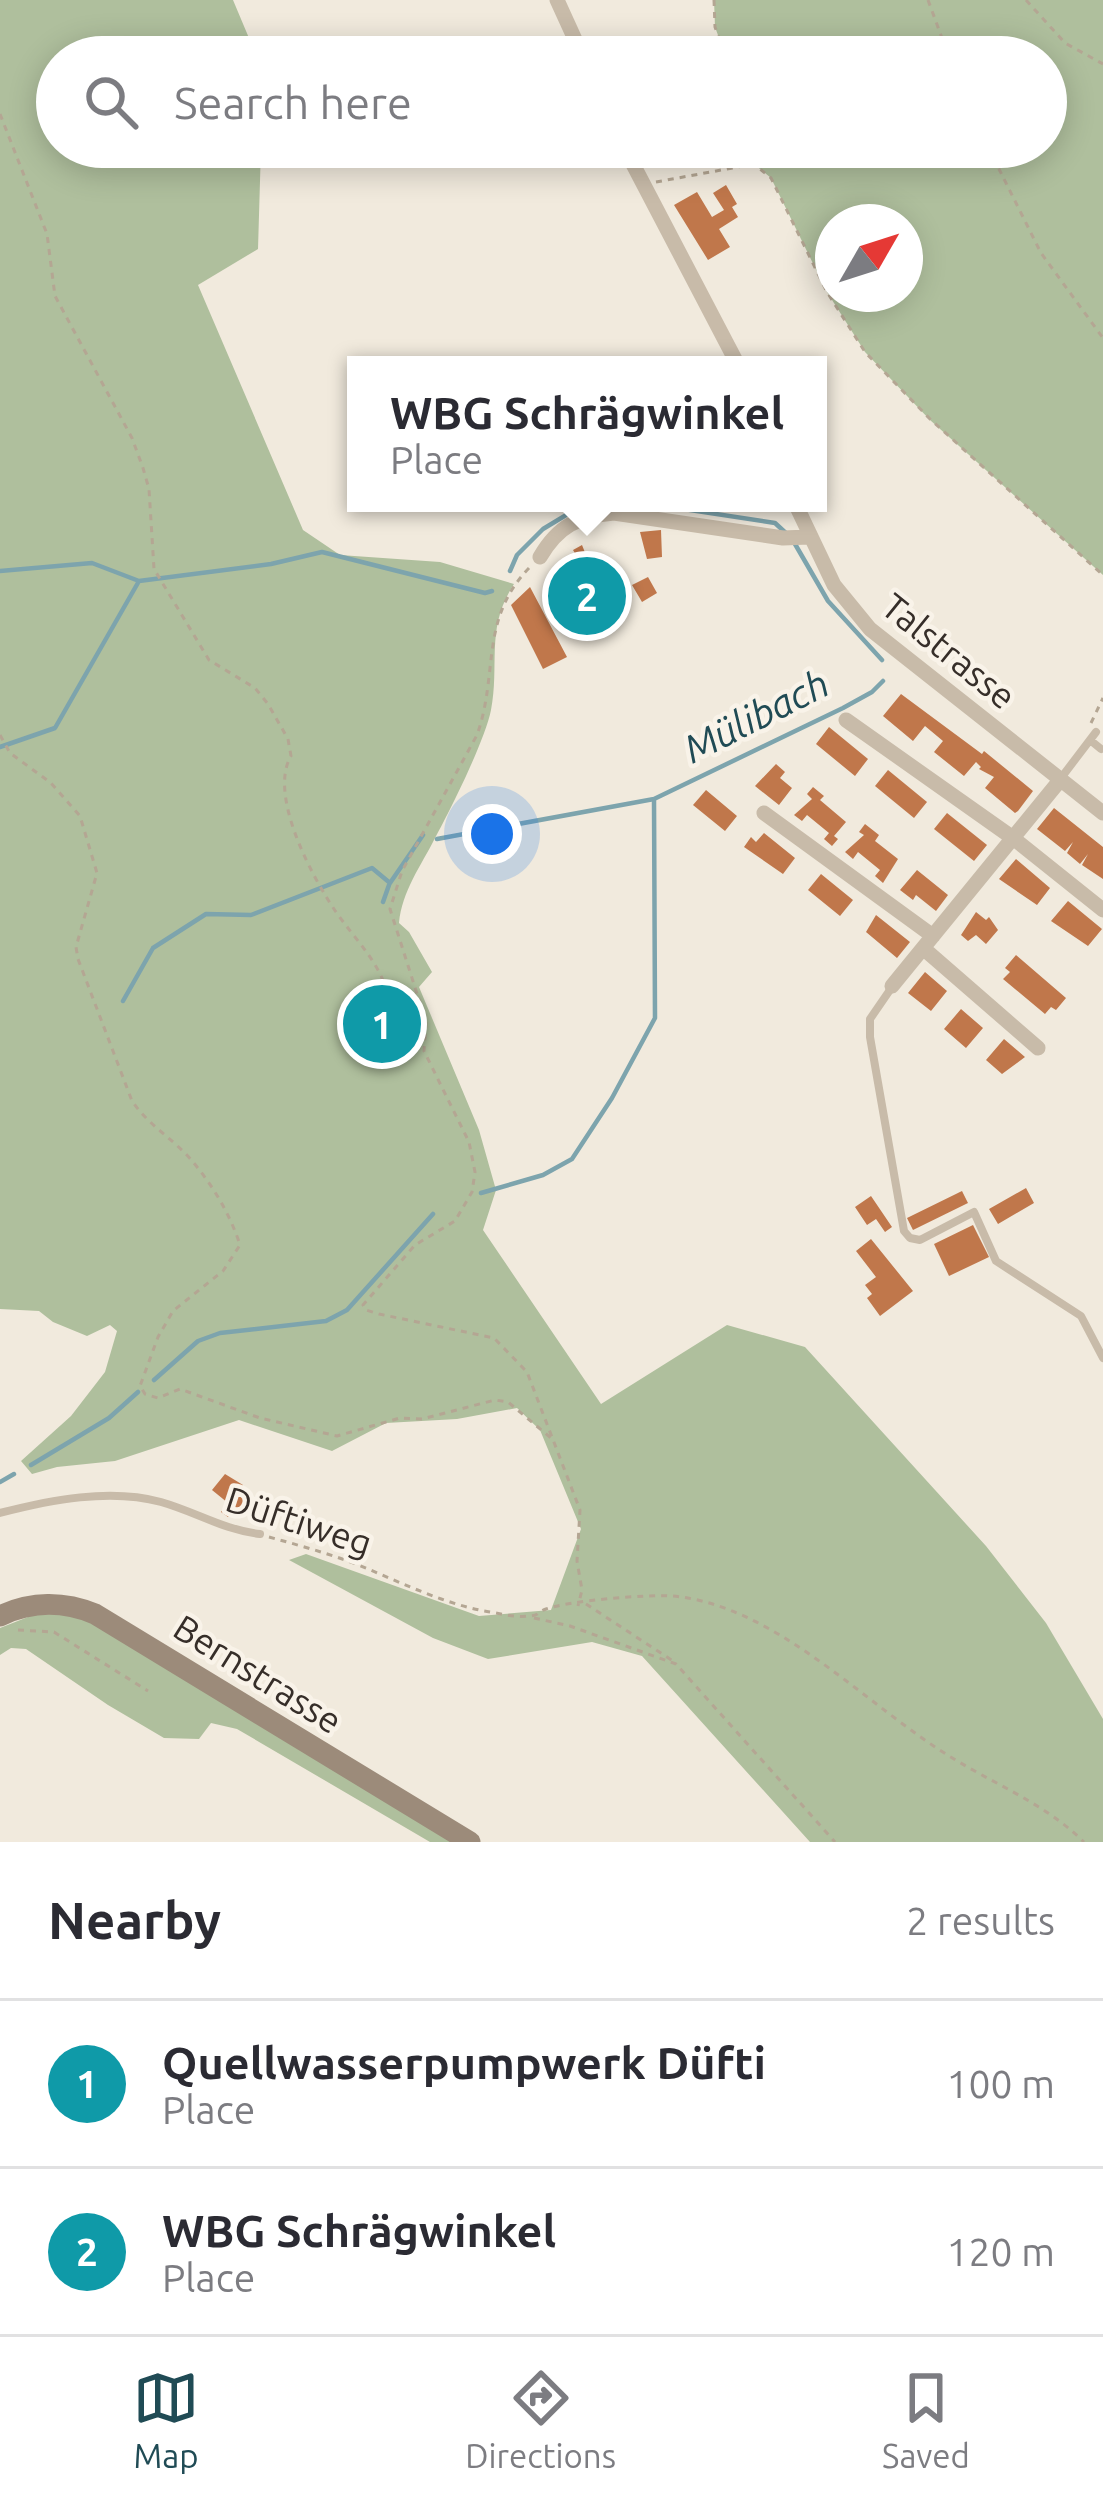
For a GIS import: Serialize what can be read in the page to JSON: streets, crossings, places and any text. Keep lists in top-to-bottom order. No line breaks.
{"streets":{"street":["Talstrasse","Bernstrasse"],"lane":["Düftiweg"]},"water":["Mülibach"],"north":"top right","page":{"search":"Search here","popup":["WBG Schrägwinkel","Place"],"pins":["2","1"],"heading":["Nearby","2 results"],"list":[{"mark":"1","name":"Quellwasserpumpwerk Düfti","note":"Place","value":"100 m"},{"mark":"2","name":"WBG Schrägwinkel","note":"Place","value":"120 m"}],"nav":["Map","Directions","Saved"]}}
